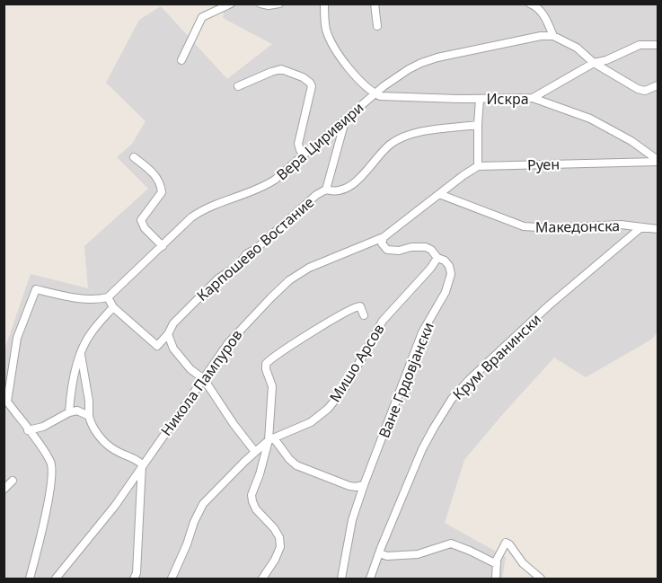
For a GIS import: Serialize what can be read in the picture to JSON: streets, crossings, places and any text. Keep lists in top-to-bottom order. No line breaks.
{"streets":{"street":["Искра","Вера Циривири","Руен","Македонска","Карпошево Востание","Крум Вранински","Мишо Арсов","Ване Грдовјански","Никола Пампуров"]},"crossings":[["Искра","Вера Циривири"],["Искра","Руен"],["Македонска","Крум Вранински"],["Македонска","Никола Пампуров"],["Мишо Арсов","Ване Грдовјански"]]}
